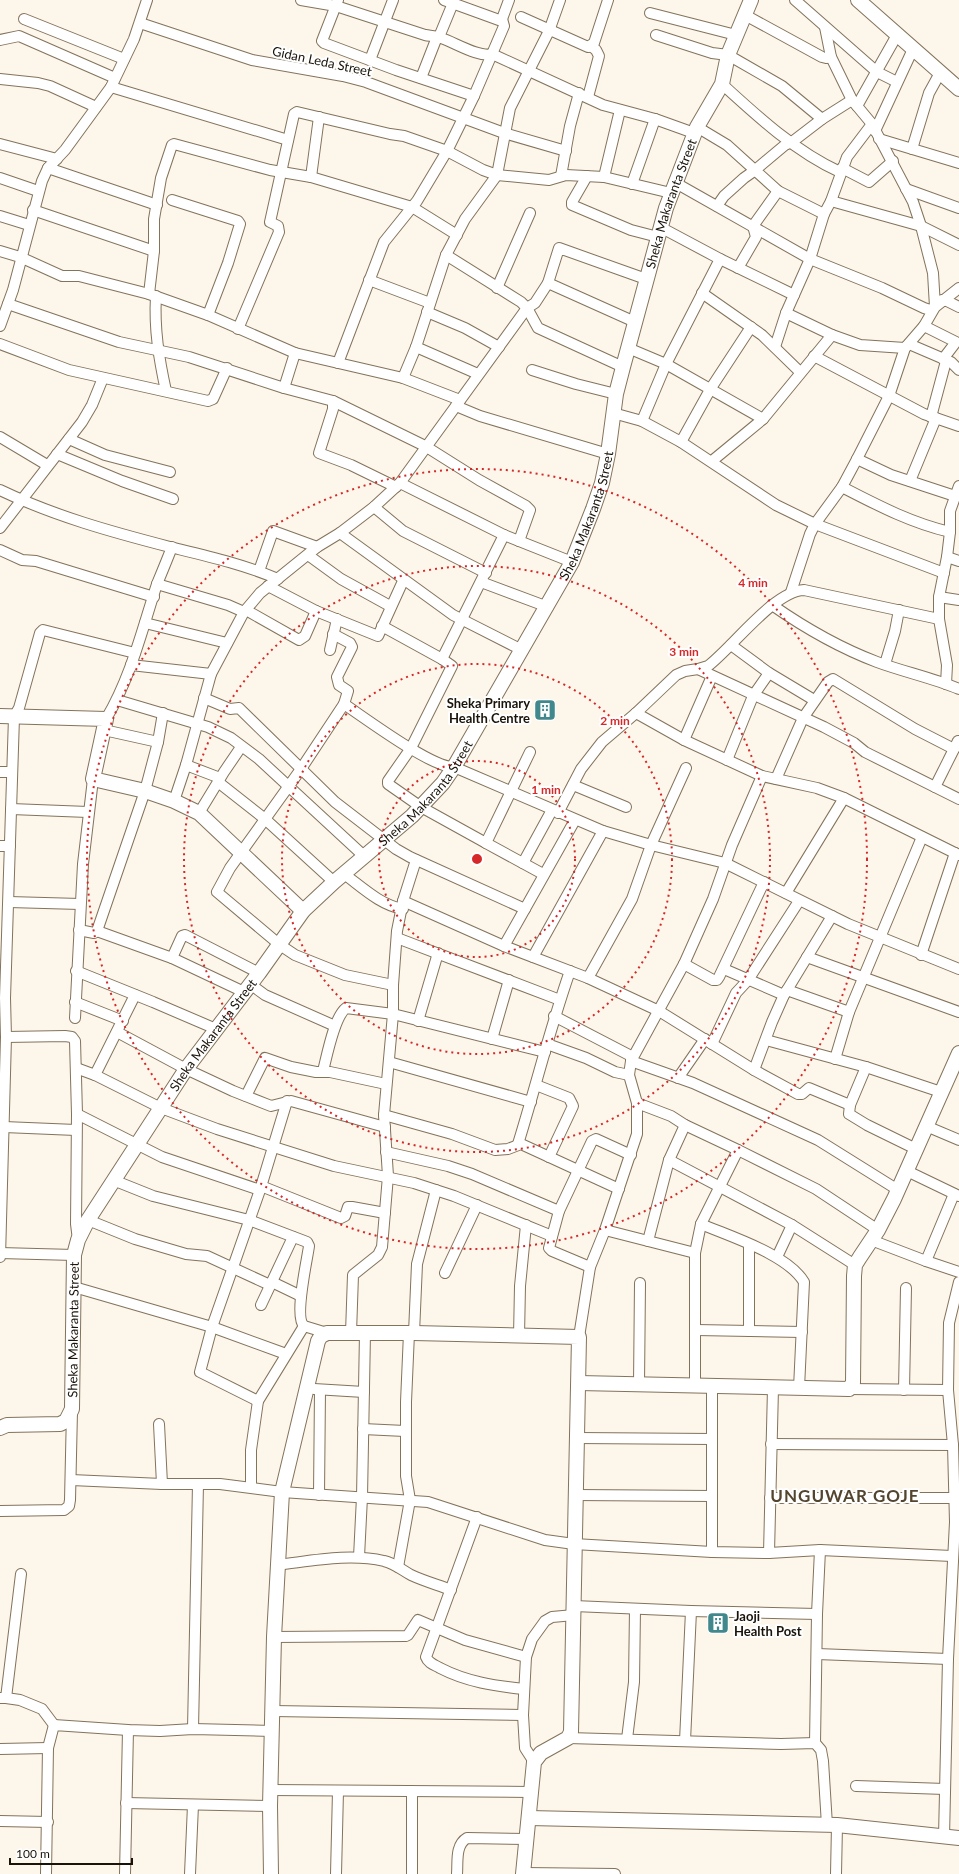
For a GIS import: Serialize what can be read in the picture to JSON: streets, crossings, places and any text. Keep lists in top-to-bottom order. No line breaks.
{"streets":{"street":["Gidan Leda Street","Sheka Makaranta Street"]},"districts":["UNGUWAR GOJE"],"places":{"building":["Sheka Primary Health Centre","Jaoji Health Post"]},"scale_bar":"100 m","rings":["4 min","3 min","2 min","1 min"]}
